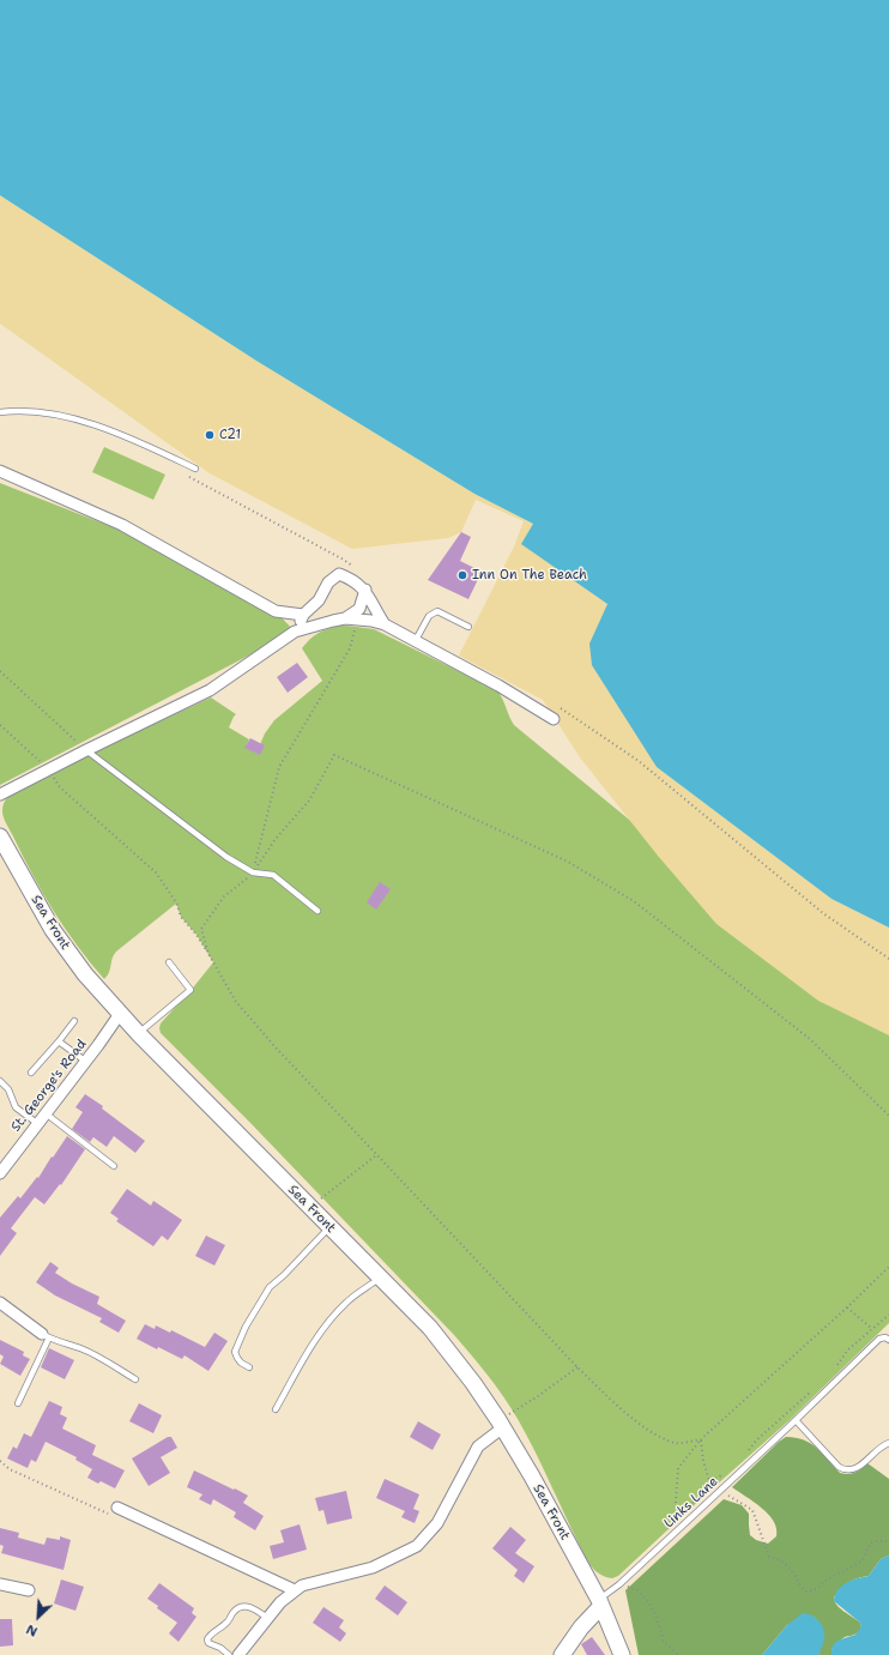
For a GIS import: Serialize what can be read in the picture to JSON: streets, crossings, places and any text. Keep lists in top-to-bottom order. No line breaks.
{"streets":{"street":["Sea Front","St. George's Road"],"lane":["Links Lane"]},"crossings":[["Sea Front","St. George's Road"],["Sea Front","Links Lane"]],"places":["C21","Inn On The Beach"],"north":"bottom left"}
